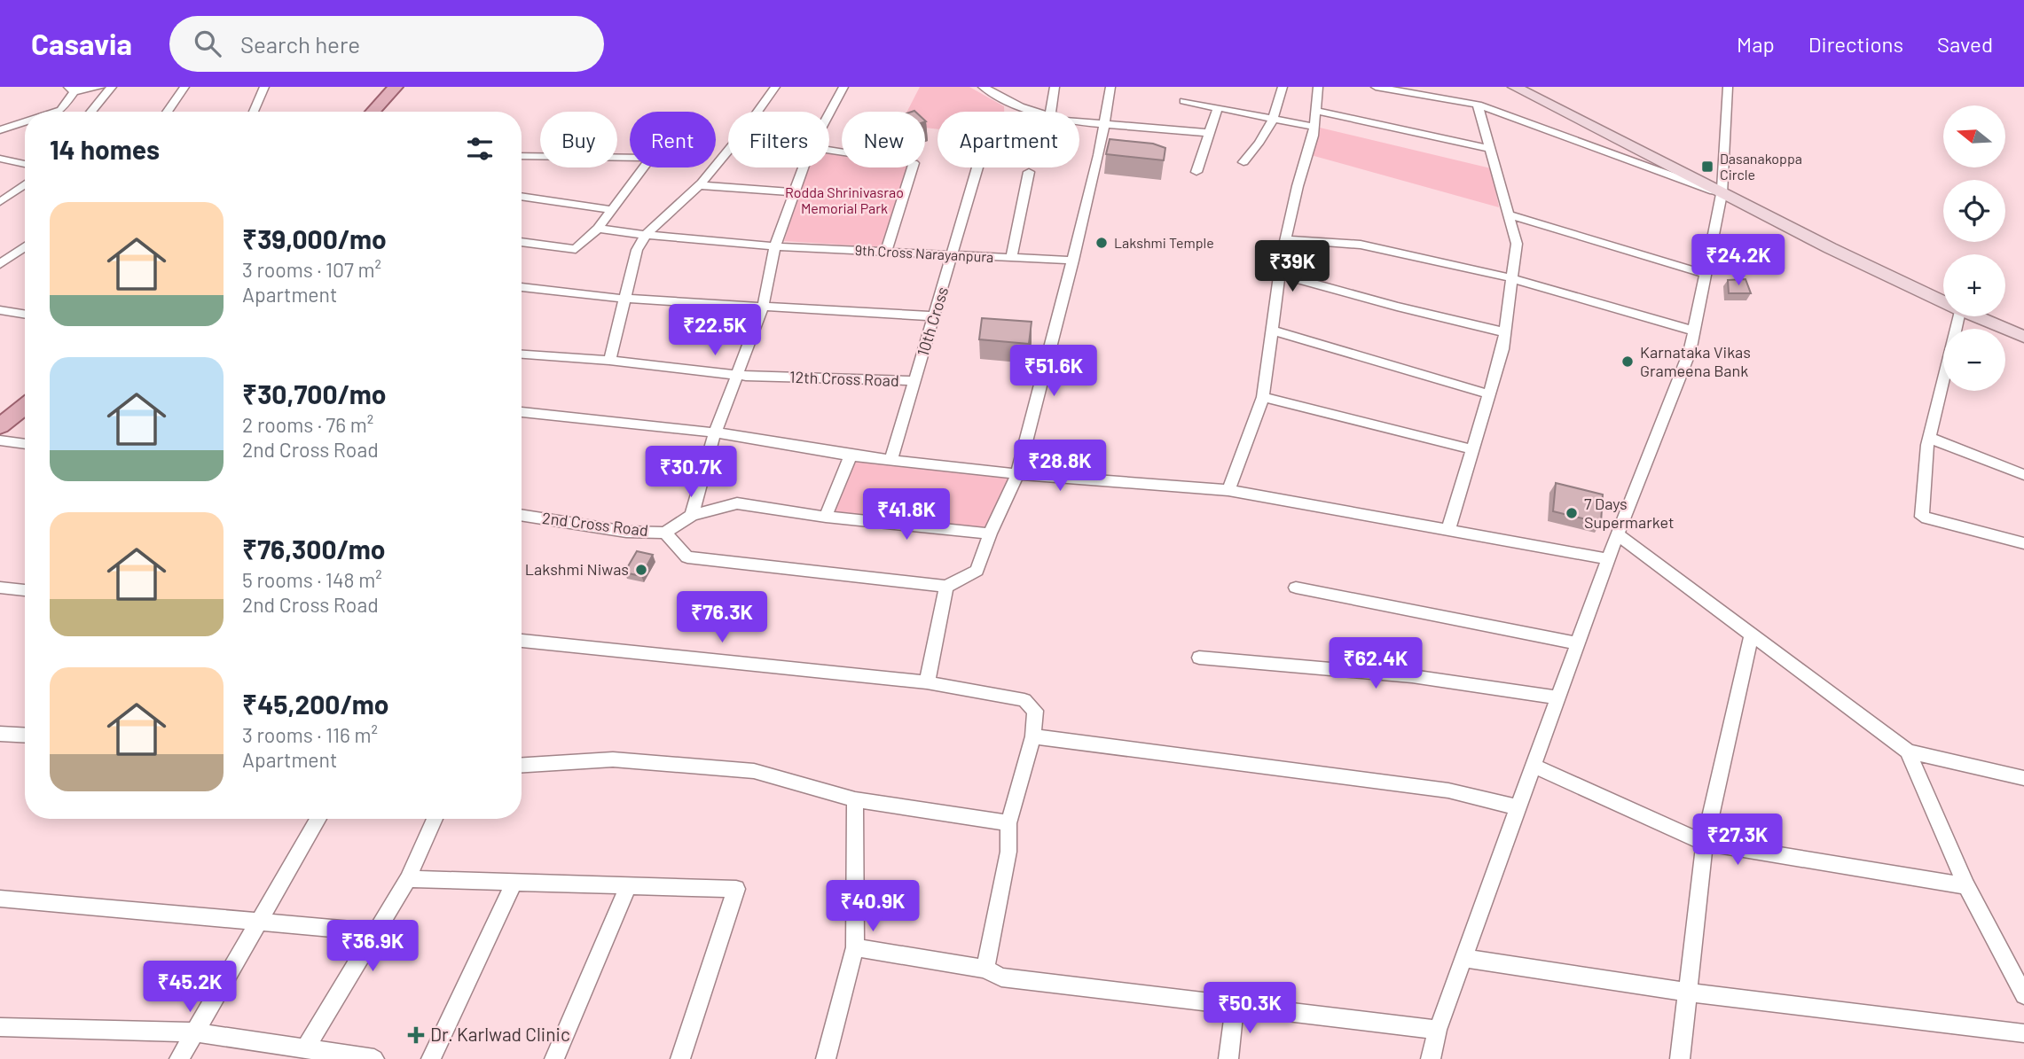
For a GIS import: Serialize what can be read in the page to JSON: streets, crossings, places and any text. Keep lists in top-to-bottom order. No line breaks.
{"streets":{"street":["9th Cross Narayanpura","10th Cross","12th Cross Road","2nd Cross Road"]},"crossings":[["9th Cross Narayanpura","10th Cross"],["10th Cross","12th Cross Road"]],"parks":["Rodda Shrinivasrao Memorial Park"],"places":{"transit":["Dasanakoppa Circle"],"other":["Lakshmi Temple","Karnataka Vikas Grameena Bank","7 Days Supermarket","Lakshmi Niwas"],"health":["Dr. Karlwad Clinic"]},"north":"left","page":{"header":"Casavia","search":"Search here","nav":["Map","Directions","Saved"],"map_buttons":["+","−"],"chip":["Buy","Rent","Filters","New","Apartment"],"heading":"14 homes","list":[{"name":"₹39,000/mo","note":"3 rooms · 107 m² · Apartment"},{"name":"₹30,700/mo","note":"2 rooms · 76 m² · 2nd Cross Road"},{"name":"₹76,300/mo","note":"5 rooms · 148 m² · 2nd Cross Road"},{"name":"₹45,200/mo","note":"3 rooms · 116 m² · Apartment"}],"price":["₹24.2K","₹39K","₹22.5K","₹51.6K","₹28.8K","₹30.7K","₹41.8K","₹76.3K","₹62.4K","₹27.3K","₹40.9K","₹36.9K","₹45.2K","₹50.3K"]}}
